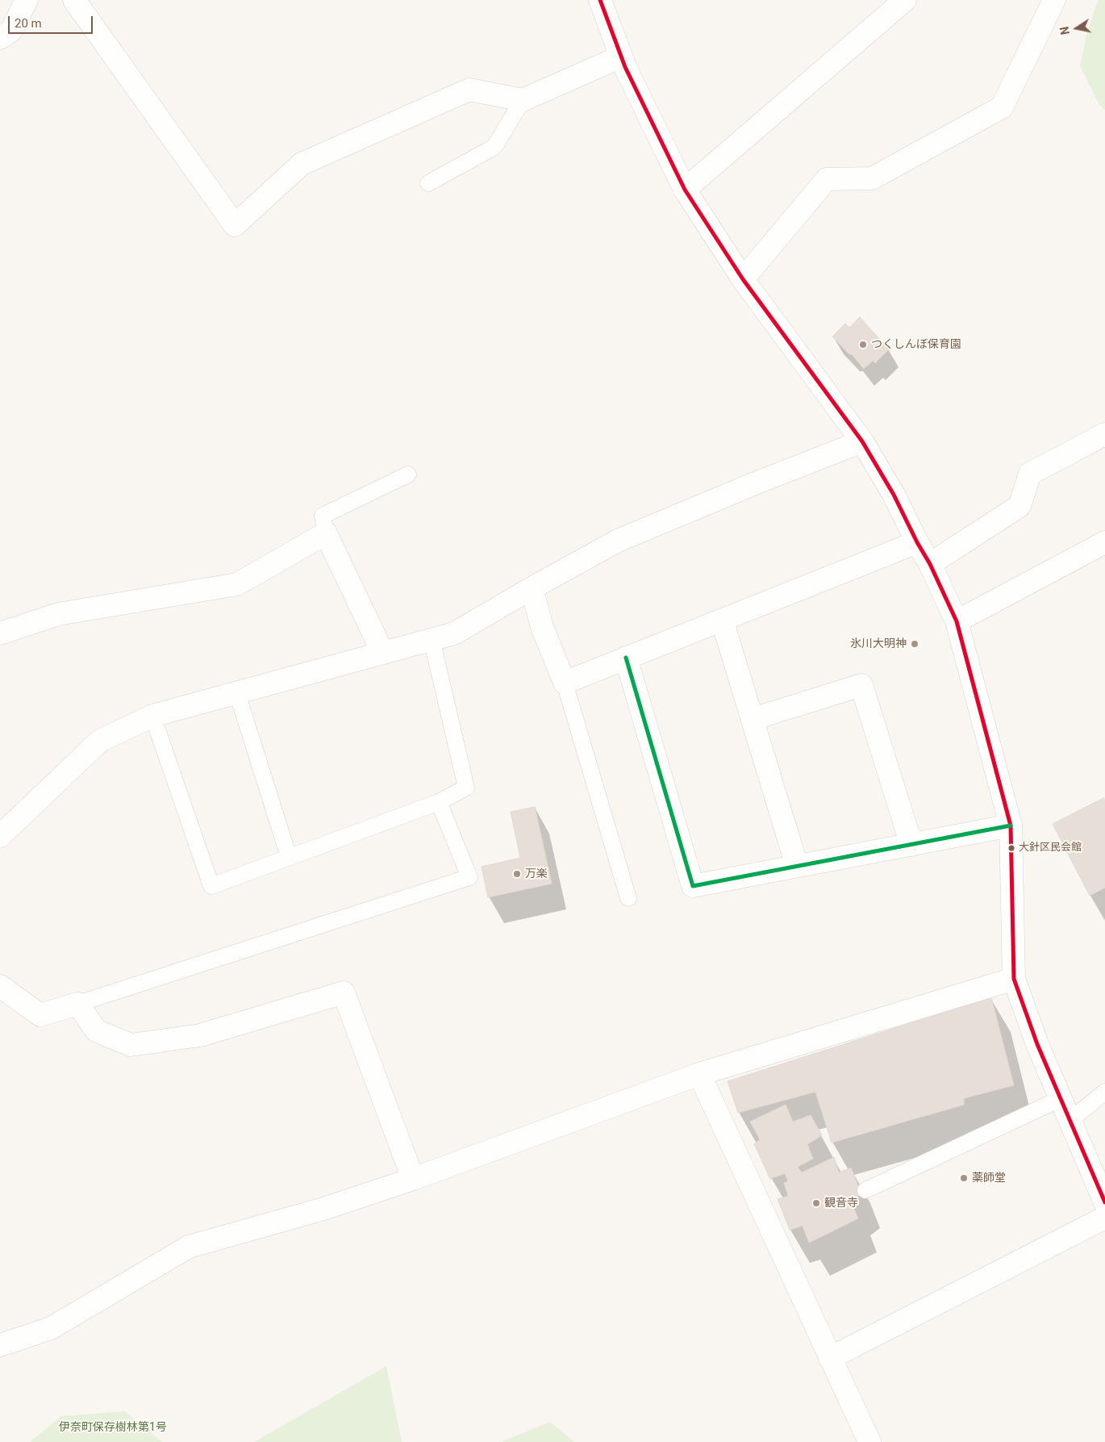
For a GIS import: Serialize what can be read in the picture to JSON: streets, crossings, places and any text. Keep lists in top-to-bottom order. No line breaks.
{"parks":["伊奈町保存樹林第1号"],"places":["つくしんぼ保育園","氷川大明神","大針区民会館","万楽","薬師堂","観音寺"],"scale_bar":"20 m","north":"left"}
